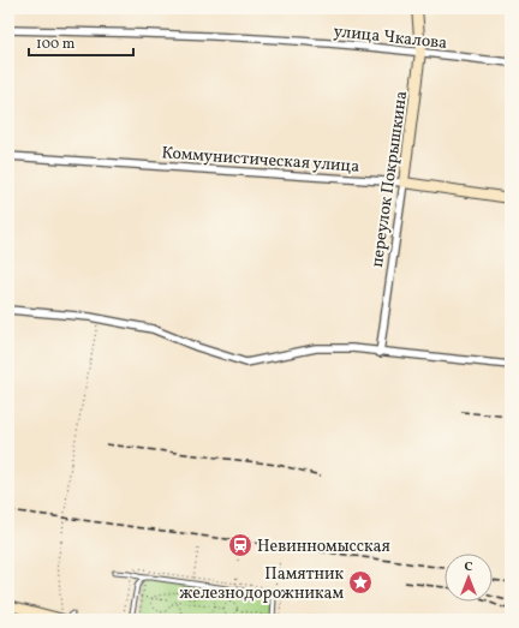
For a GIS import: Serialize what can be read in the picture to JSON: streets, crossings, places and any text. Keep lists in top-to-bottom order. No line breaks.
{"streets":{"street":["улица Чкалова","Коммунистическая улица","переулок Покрышкина"]},"crossings":[["улица Чкалова","переулок Покрышкина"],["Коммунистическая улица","переулок Покрышкина"]],"places":{"station":["Невинномысская"],"place":["Памятник железнодорожникам"]},"scale_bar":"100 m","north":"top"}
